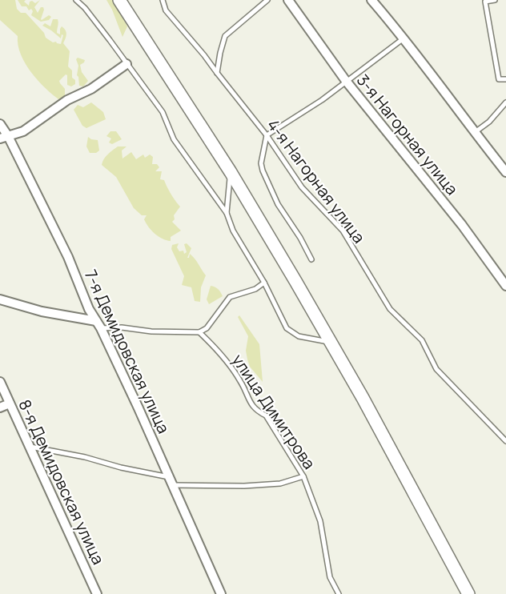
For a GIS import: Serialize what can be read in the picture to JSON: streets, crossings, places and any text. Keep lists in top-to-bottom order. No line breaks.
{"streets":{"street":["3-я Нагорная улица","7-я Демидовская улица","8-я Демидовская улица"],"lane":["4-я Нагорная улица","улица Димитрова"]}}
